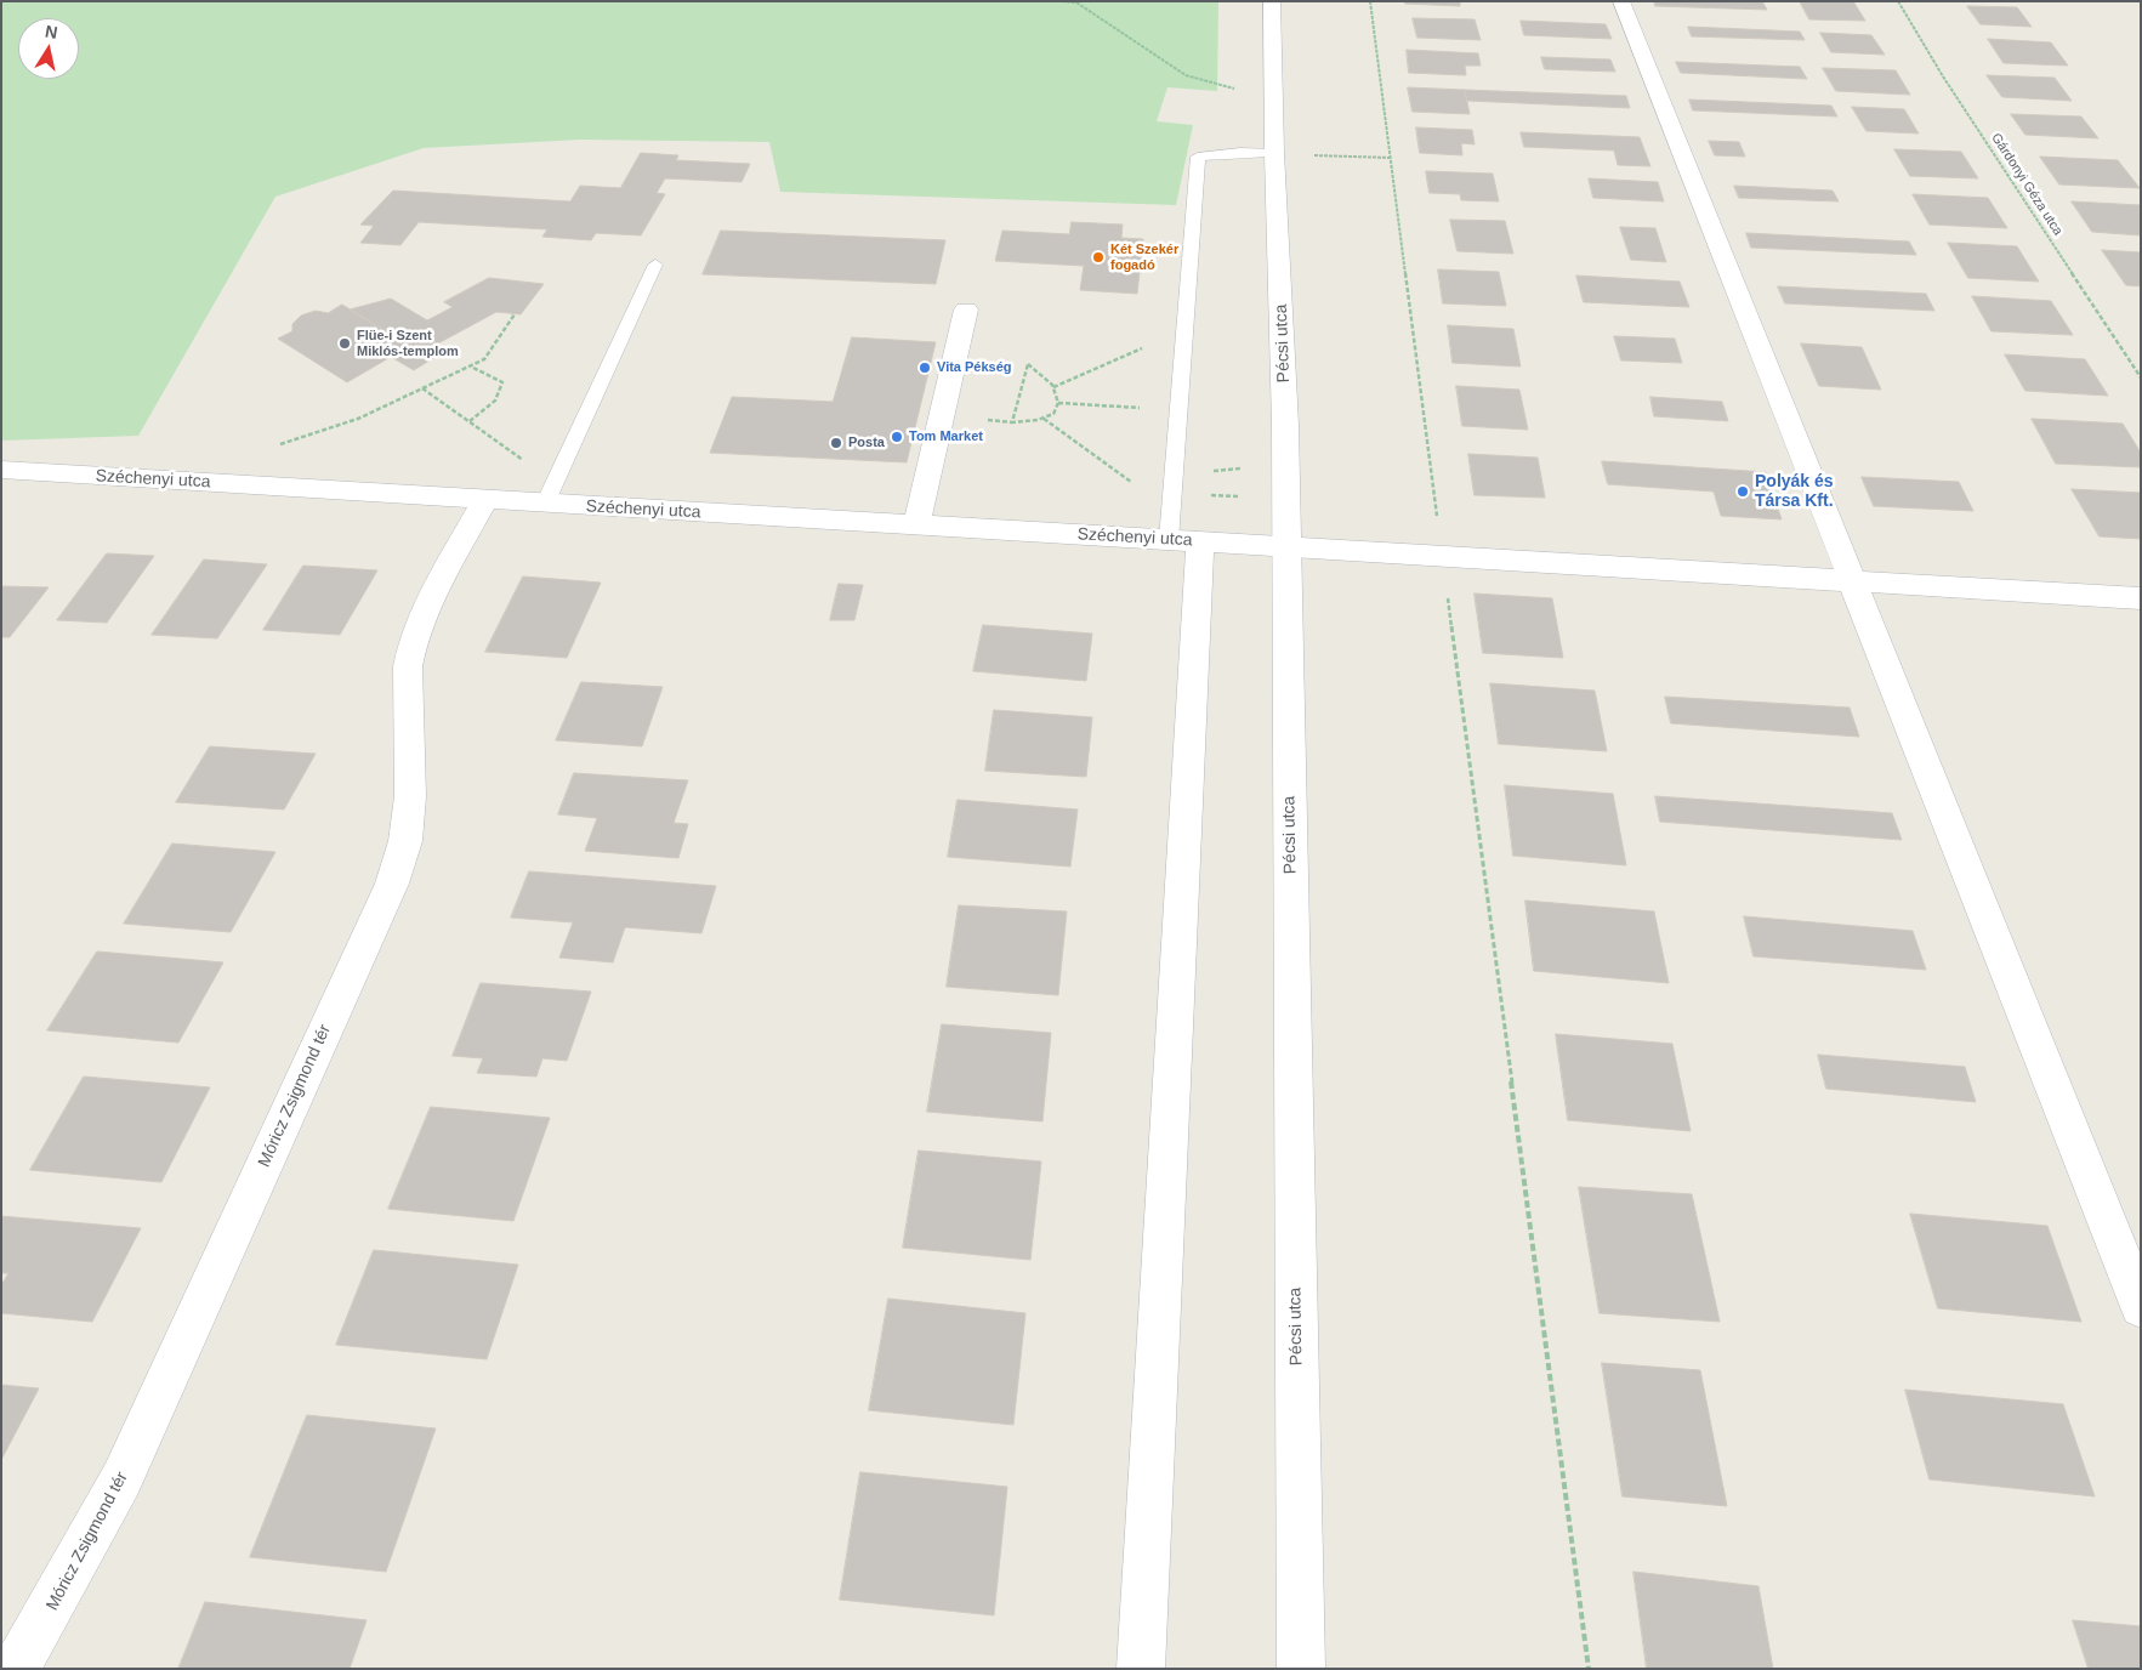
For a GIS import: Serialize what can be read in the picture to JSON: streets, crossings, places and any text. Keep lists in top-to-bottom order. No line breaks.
{"streets":{"street":["Pécsi utca","Széchenyi utca","Móricz Zsigmond tér"],"path":["Gárdonyi Géza utca"]},"crossings":[["Pécsi utca","Széchenyi utca"],["Széchenyi utca","Móricz Zsigmond tér"]],"places":["Két Szekér fogadó","Flüe-i Szent Miklós-templom","Vita Pékség","Tom Market","Posta","Polyák és Társa Kft."],"north":"top"}
